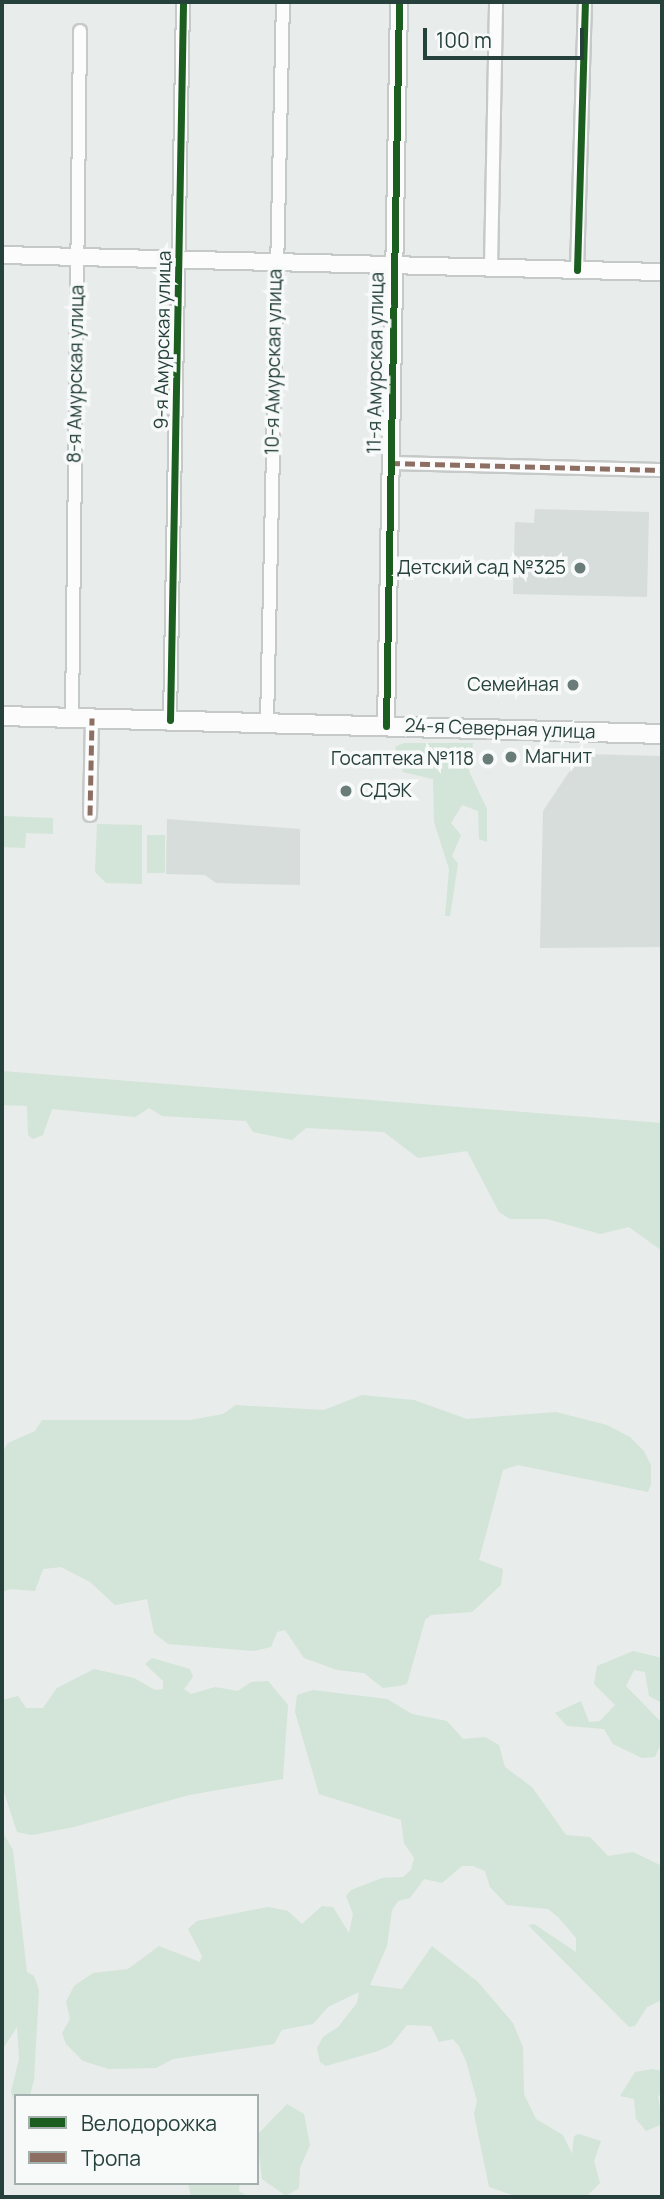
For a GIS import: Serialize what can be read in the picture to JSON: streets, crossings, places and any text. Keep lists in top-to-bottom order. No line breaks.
{"streets":{"main road":["24-я Северная улица"],"street":["9-я Амурская улица","10-я Амурская улица","11-я Амурская улица","8-я Амурская улица"]},"crossings":[["9-я Амурская улица","24-я Северная улица"],["10-я Амурская улица","24-я Северная улица"],["11-я Амурская улица","24-я Северная улица"],["8-я Амурская улица","24-я Северная улица"]],"places":["Детский сад №325","Семейная","Магнит","Госаптека №118","СДЭК"],"legend":["Велодорожка","Тропа"],"scale_bar":"100 m"}
